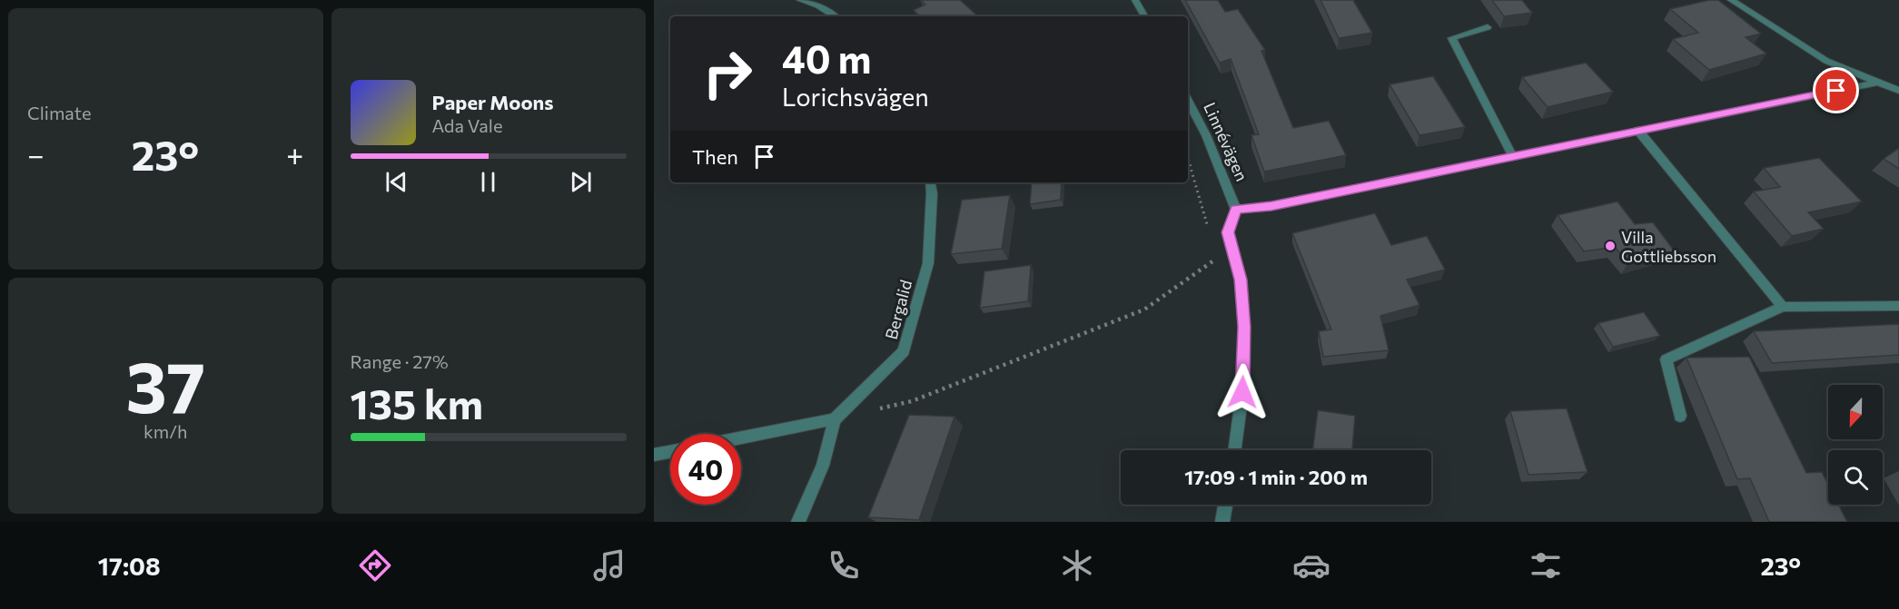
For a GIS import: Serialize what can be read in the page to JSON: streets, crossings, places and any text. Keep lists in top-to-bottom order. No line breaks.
{"streets":{"street":["Linnévägen","Bergalid"]},"places":["Villa Gottliebsson"],"north":"bottom","page":{"tile":["Climate",["37","km/h"],["Range · 27%","135 km"]],"turn":["40 m","Lorichsvägen"],"song":["Paper Moons","Ada Vale"],"then":"Then","heat":["−","23°","+"],"limit":"40","trip":"17:09 · 1 min · 200 m","tabs":["17:08","23°"]}}
